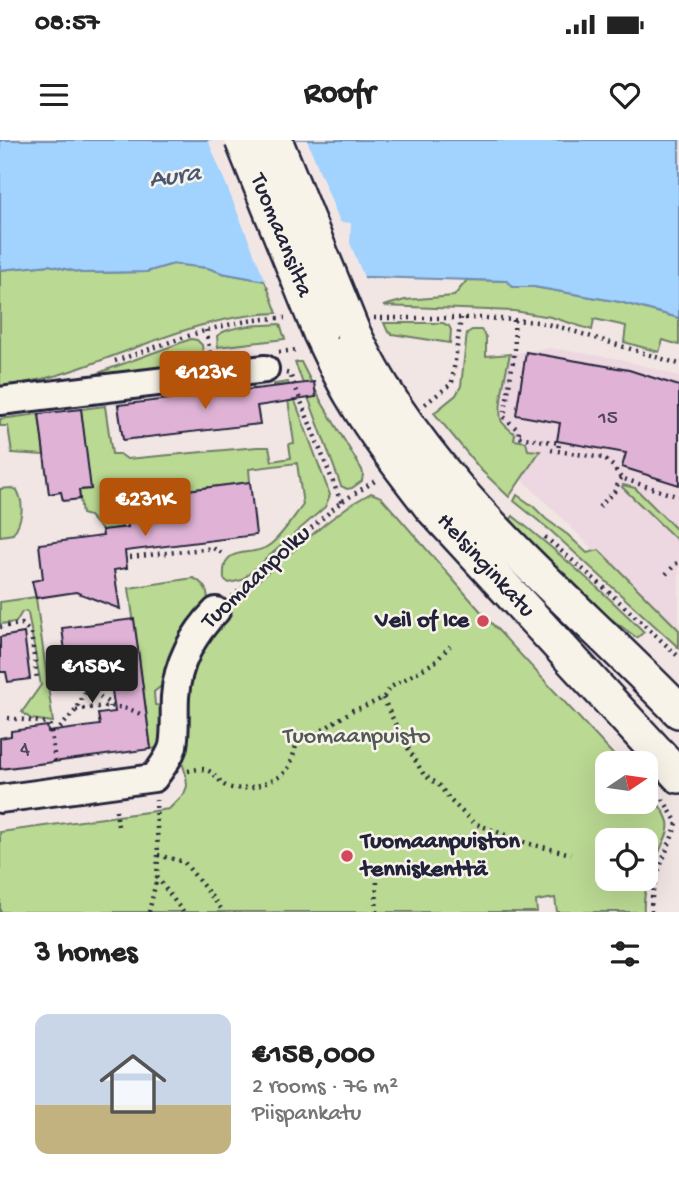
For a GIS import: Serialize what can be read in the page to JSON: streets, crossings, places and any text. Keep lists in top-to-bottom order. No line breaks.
{"streets":{"main road":["Tuomaansilta","Helsinginkatu"],"street":["Tuomaanpolku"]},"crossings":[["Tuomaansilta","Helsinginkatu"]],"water":["Aura"],"parks":["Tuomaanpuisto"],"places":["Veil of Ice","Tuomaanpuiston tenniskenttä"],"house_numbers":["15","4"],"north":"right","page":{"status":"08:57","header":"Roofr","price":["€123K","€231K","€158K"],"heading":"3 homes","list":[{"name":"€158,000","note":"2 rooms · 76 m² · Piispankatu"}]}}
